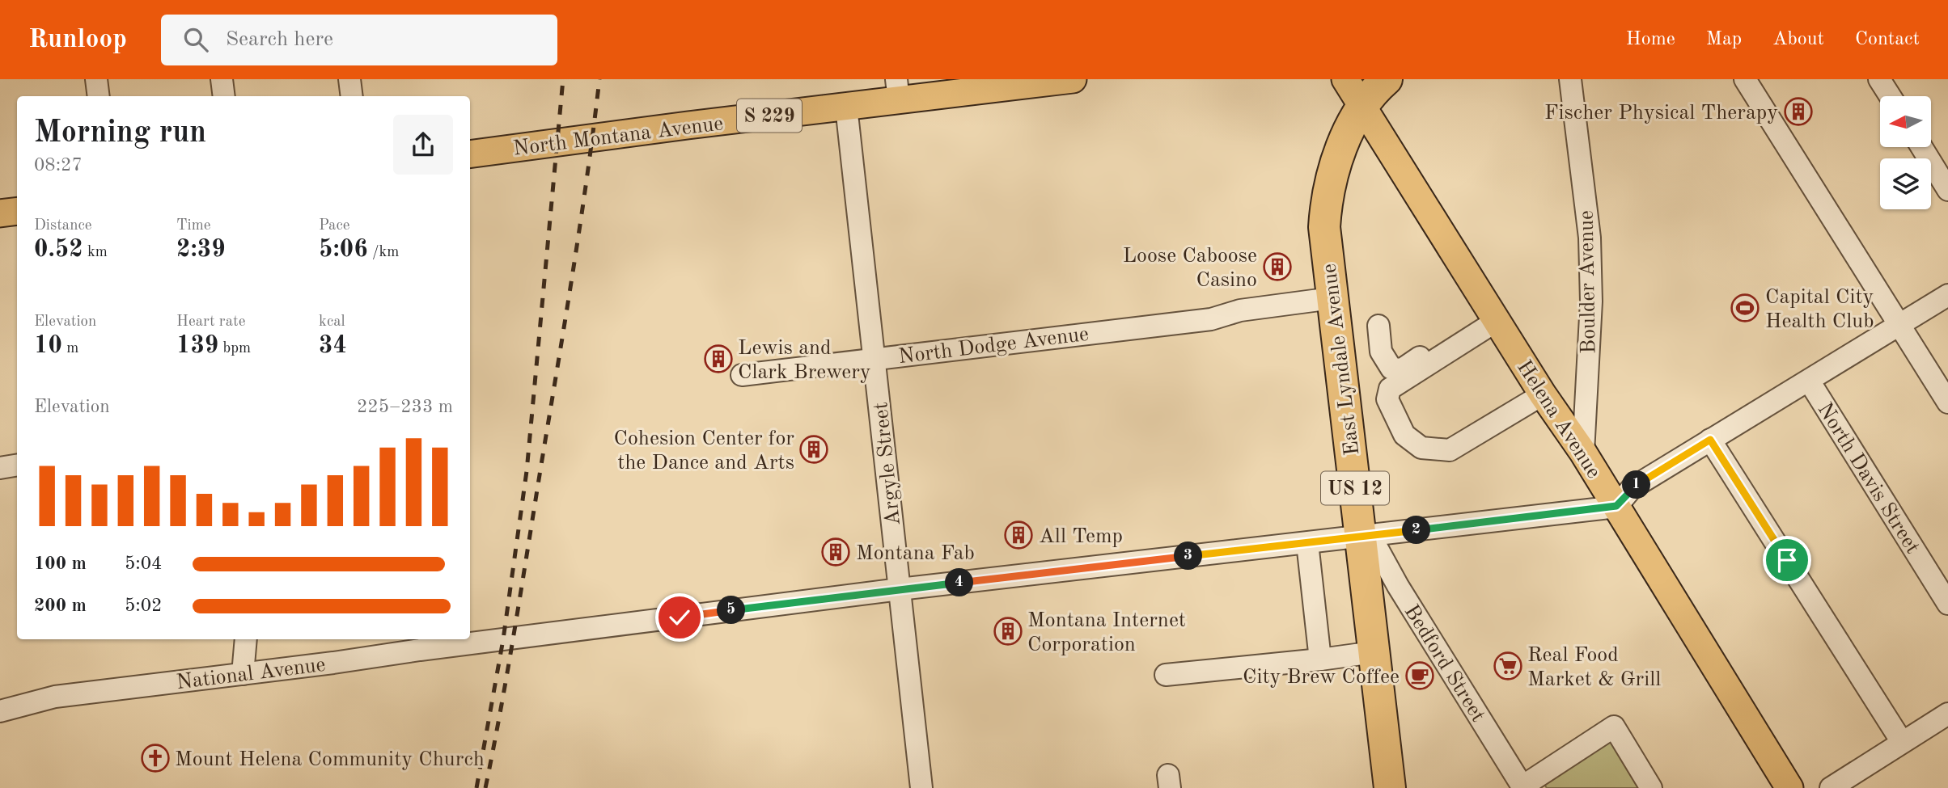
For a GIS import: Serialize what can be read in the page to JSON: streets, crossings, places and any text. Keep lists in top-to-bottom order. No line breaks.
{"streets":{"highway":["East Lyndale Avenue","US 12"],"main road":["S 229","North Montana Avenue","Helena Avenue"],"street":["Boulder Avenue","North Dodge Avenue","Argyle Street","North Davis Street","Bedford Street","National Avenue"]},"crossings":[["North Montana Avenue","Argyle Street"],["Boulder Avenue","Helena Avenue"],["North Dodge Avenue","East Lyndale Avenue"],["North Dodge Avenue","Argyle Street"],["East Lyndale Avenue","Helena Avenue"],["East Lyndale Avenue","US 12"],["East Lyndale Avenue","Bedford Street"],["East Lyndale Avenue","National Avenue"],["Helena Avenue","US 12"],["Helena Avenue","National Avenue"],["Argyle Street","National Avenue"],["Bedford Street","National Avenue"]],"places":{"building":["Fischer Physical Therapy","Loose Caboose Casino","Lewis and Clark Brewery","Cohesion Center for the Dance and Arts","All Temp","Montana Fab","Montana Internet Corporation"],"sports":["Capital City Health Club"],"supermarket":["Real Food Market & Grill"],"cafe":["City Brew Coffee"],"church":["Mount Helena Community Church"]},"north":"left","page":{"header":"Runloop","search":"Search here","nav":["Home","Map","About","Contact"],"heading":["Morning run","08:27"],"stats":[["Distance","0.52 km"],["Time","2:39"],["Pace","5:06 /km"],["Elevation","10 m"],["Heart rate","139 bpm"],["kcal","34"]],"chart":["Elevation","225–233 m"],"pins":["1","2","3","4","5"],"list":[{"name":"100 m","note":"5:04"},{"name":"200 m","note":"5:02"}]}}
